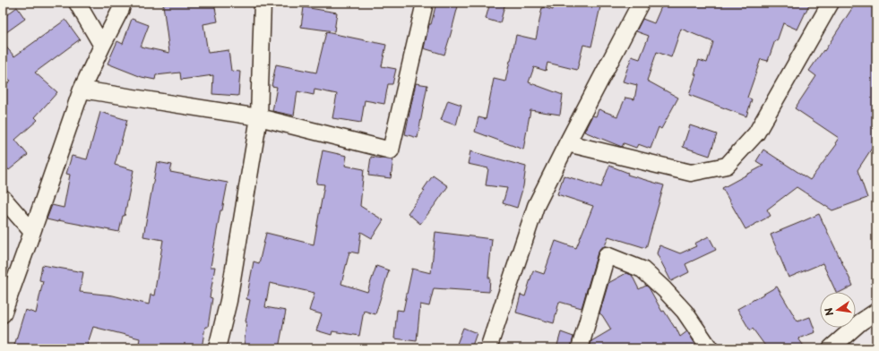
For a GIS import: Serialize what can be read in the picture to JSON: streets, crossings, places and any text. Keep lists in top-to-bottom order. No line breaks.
{"north":"left"}
